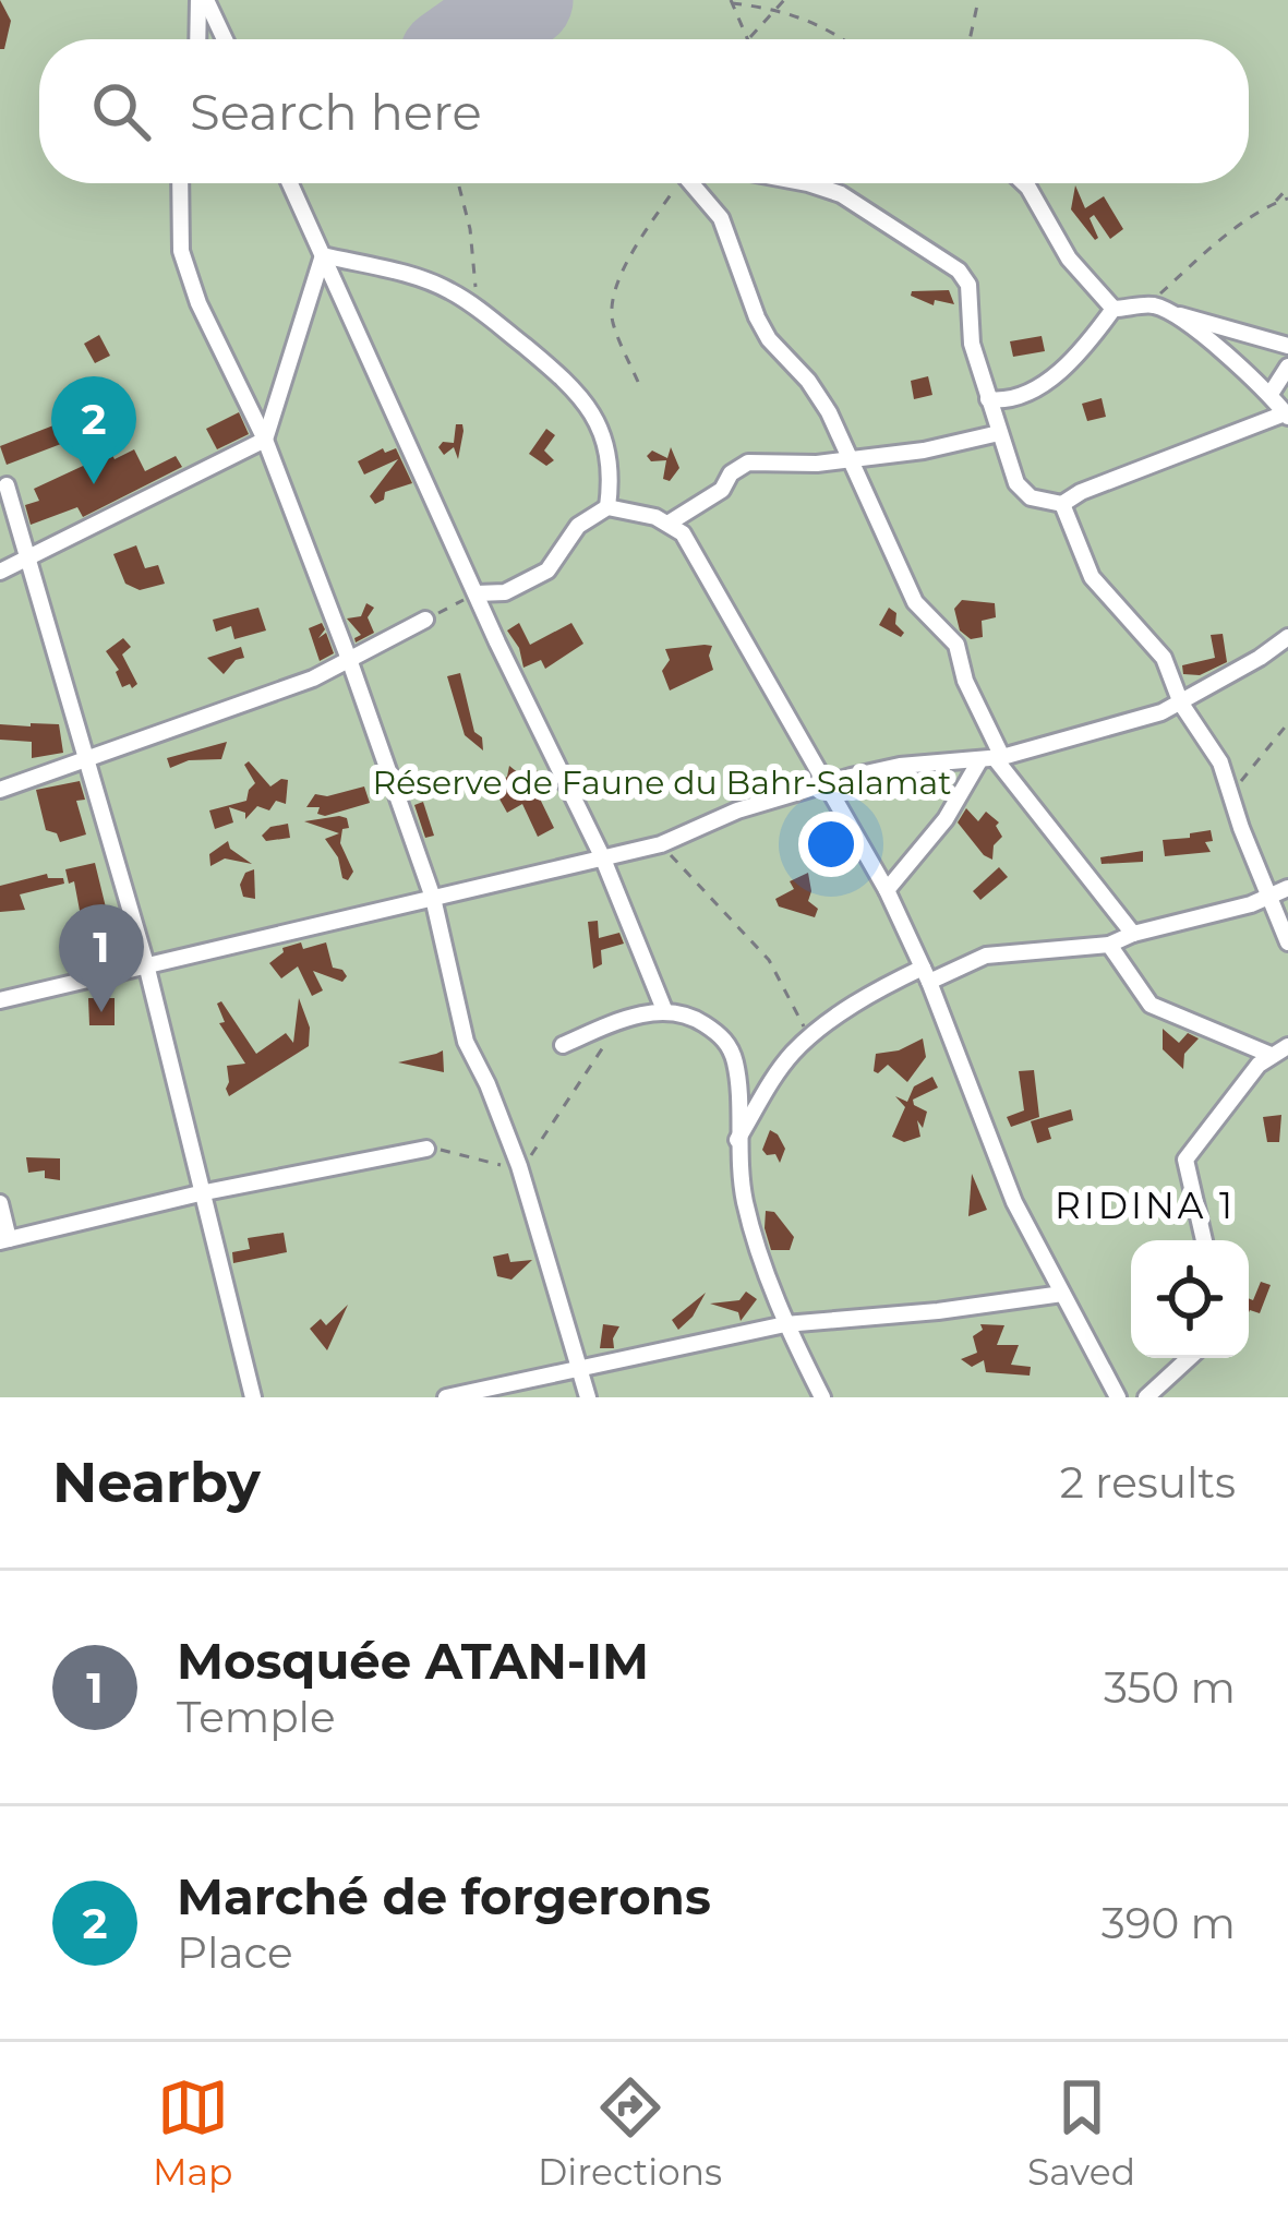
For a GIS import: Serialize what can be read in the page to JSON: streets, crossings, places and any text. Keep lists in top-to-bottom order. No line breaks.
{"districts":["RIDINA 1"],"parks":["Réserve de Faune du Bahr-Salamat"],"page":{"search":"Search here","pins":["2","1"],"heading":["Nearby","2 results"],"list":[{"mark":"1","name":"Mosquée ATAN-IM","note":"Temple","value":"350 m"},{"mark":"2","name":"Marché de forgerons","note":"Place","value":"390 m"}],"nav":["Map","Directions","Saved"]}}
